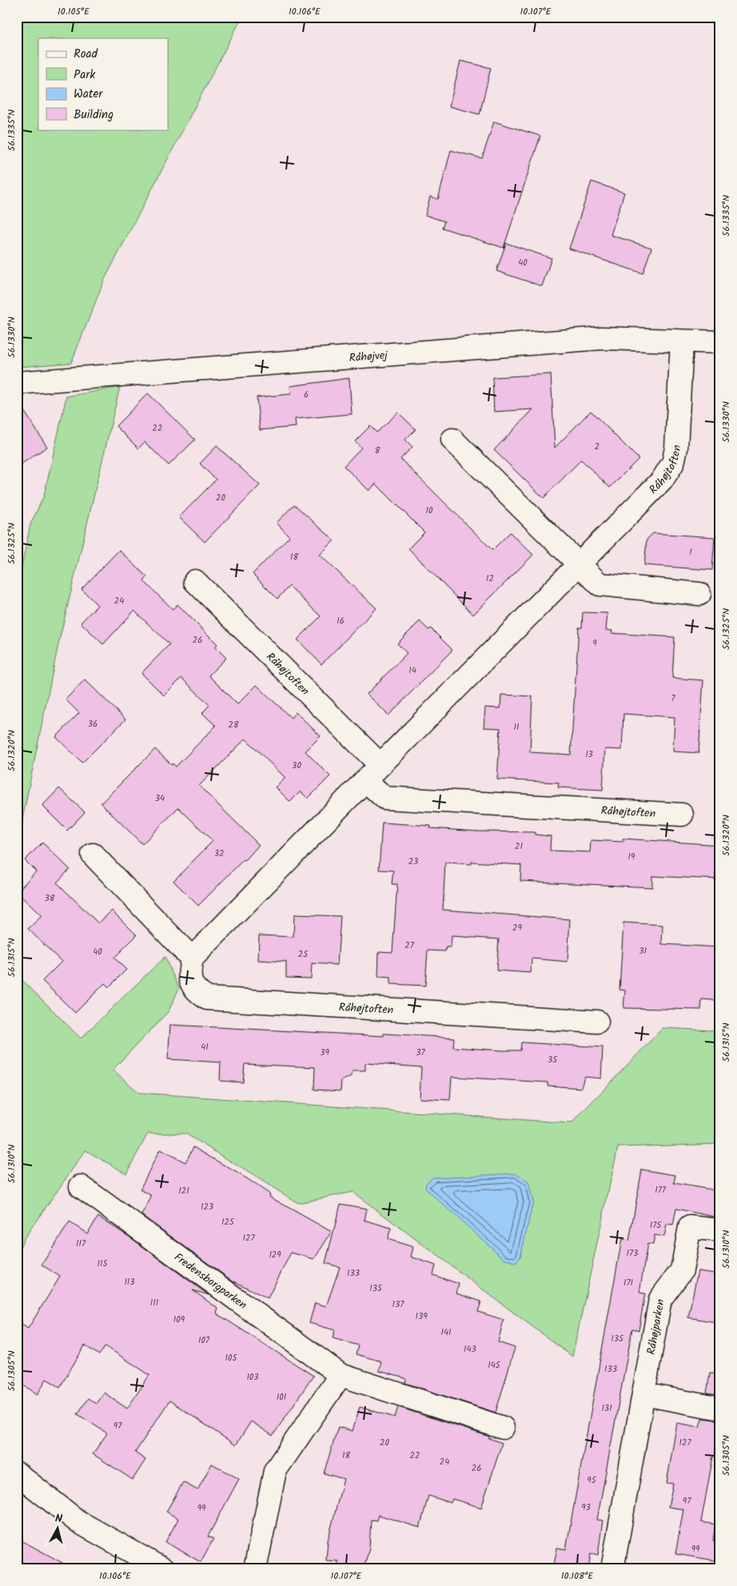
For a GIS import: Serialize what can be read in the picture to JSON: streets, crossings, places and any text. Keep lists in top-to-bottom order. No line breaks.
{"streets":{"street":["Råhøjvej","Råhøjtoften","Fredensborgparken","Råhøjparken"]},"crossings":[["Råhøjvej","Råhøjtoften"]],"house_numbers":["40","6","22","2","8","20","10","1","18","12","24","16","26","9","14","7","36","28","11","13","30","34","21","32","19","23","38","29","27","31","40","25","41","39","37","35","177","121","123","125","175","127","117","173","129","115","133","113","171","135","111","137","139","109","141","135","107","143","105","145","133","103","101","131","97","20","127","18","22","24","26","95","97","93","99","99"],"legend":["Road","Park","Water","Building"],"north":"top","coordinates":["10.105°E","10.106°E","10.107°E","56.1335°N","56.1330°N","56.1325°N","56.1320°N","56.1315°N","56.1310°N","56.1305°N","10.108°E"]}
